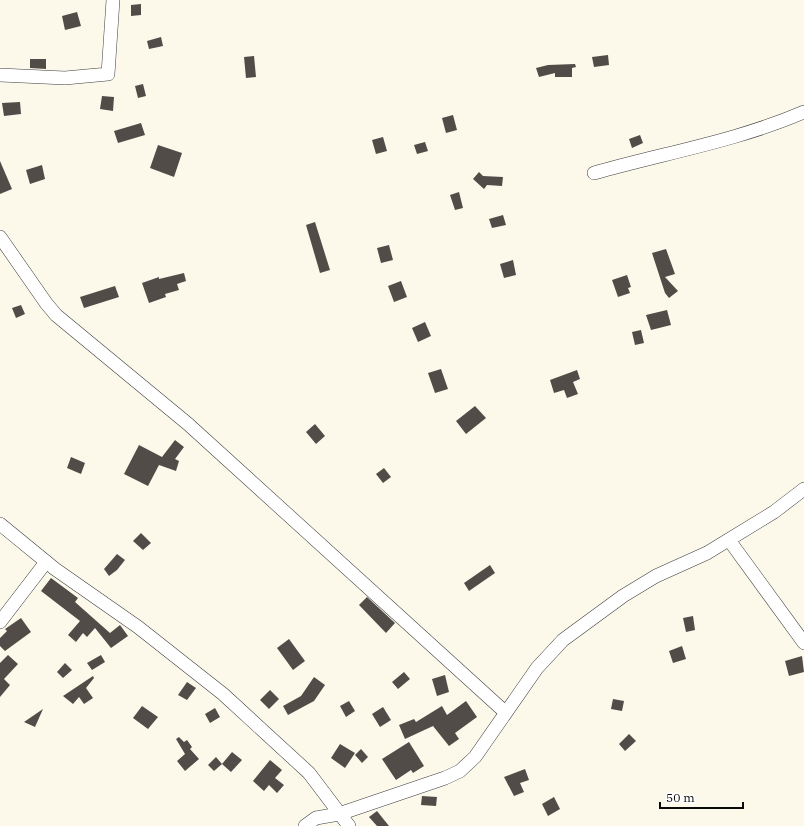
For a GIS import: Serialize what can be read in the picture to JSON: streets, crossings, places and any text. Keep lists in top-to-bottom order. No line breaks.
{"scale_bar":"50 m"}
